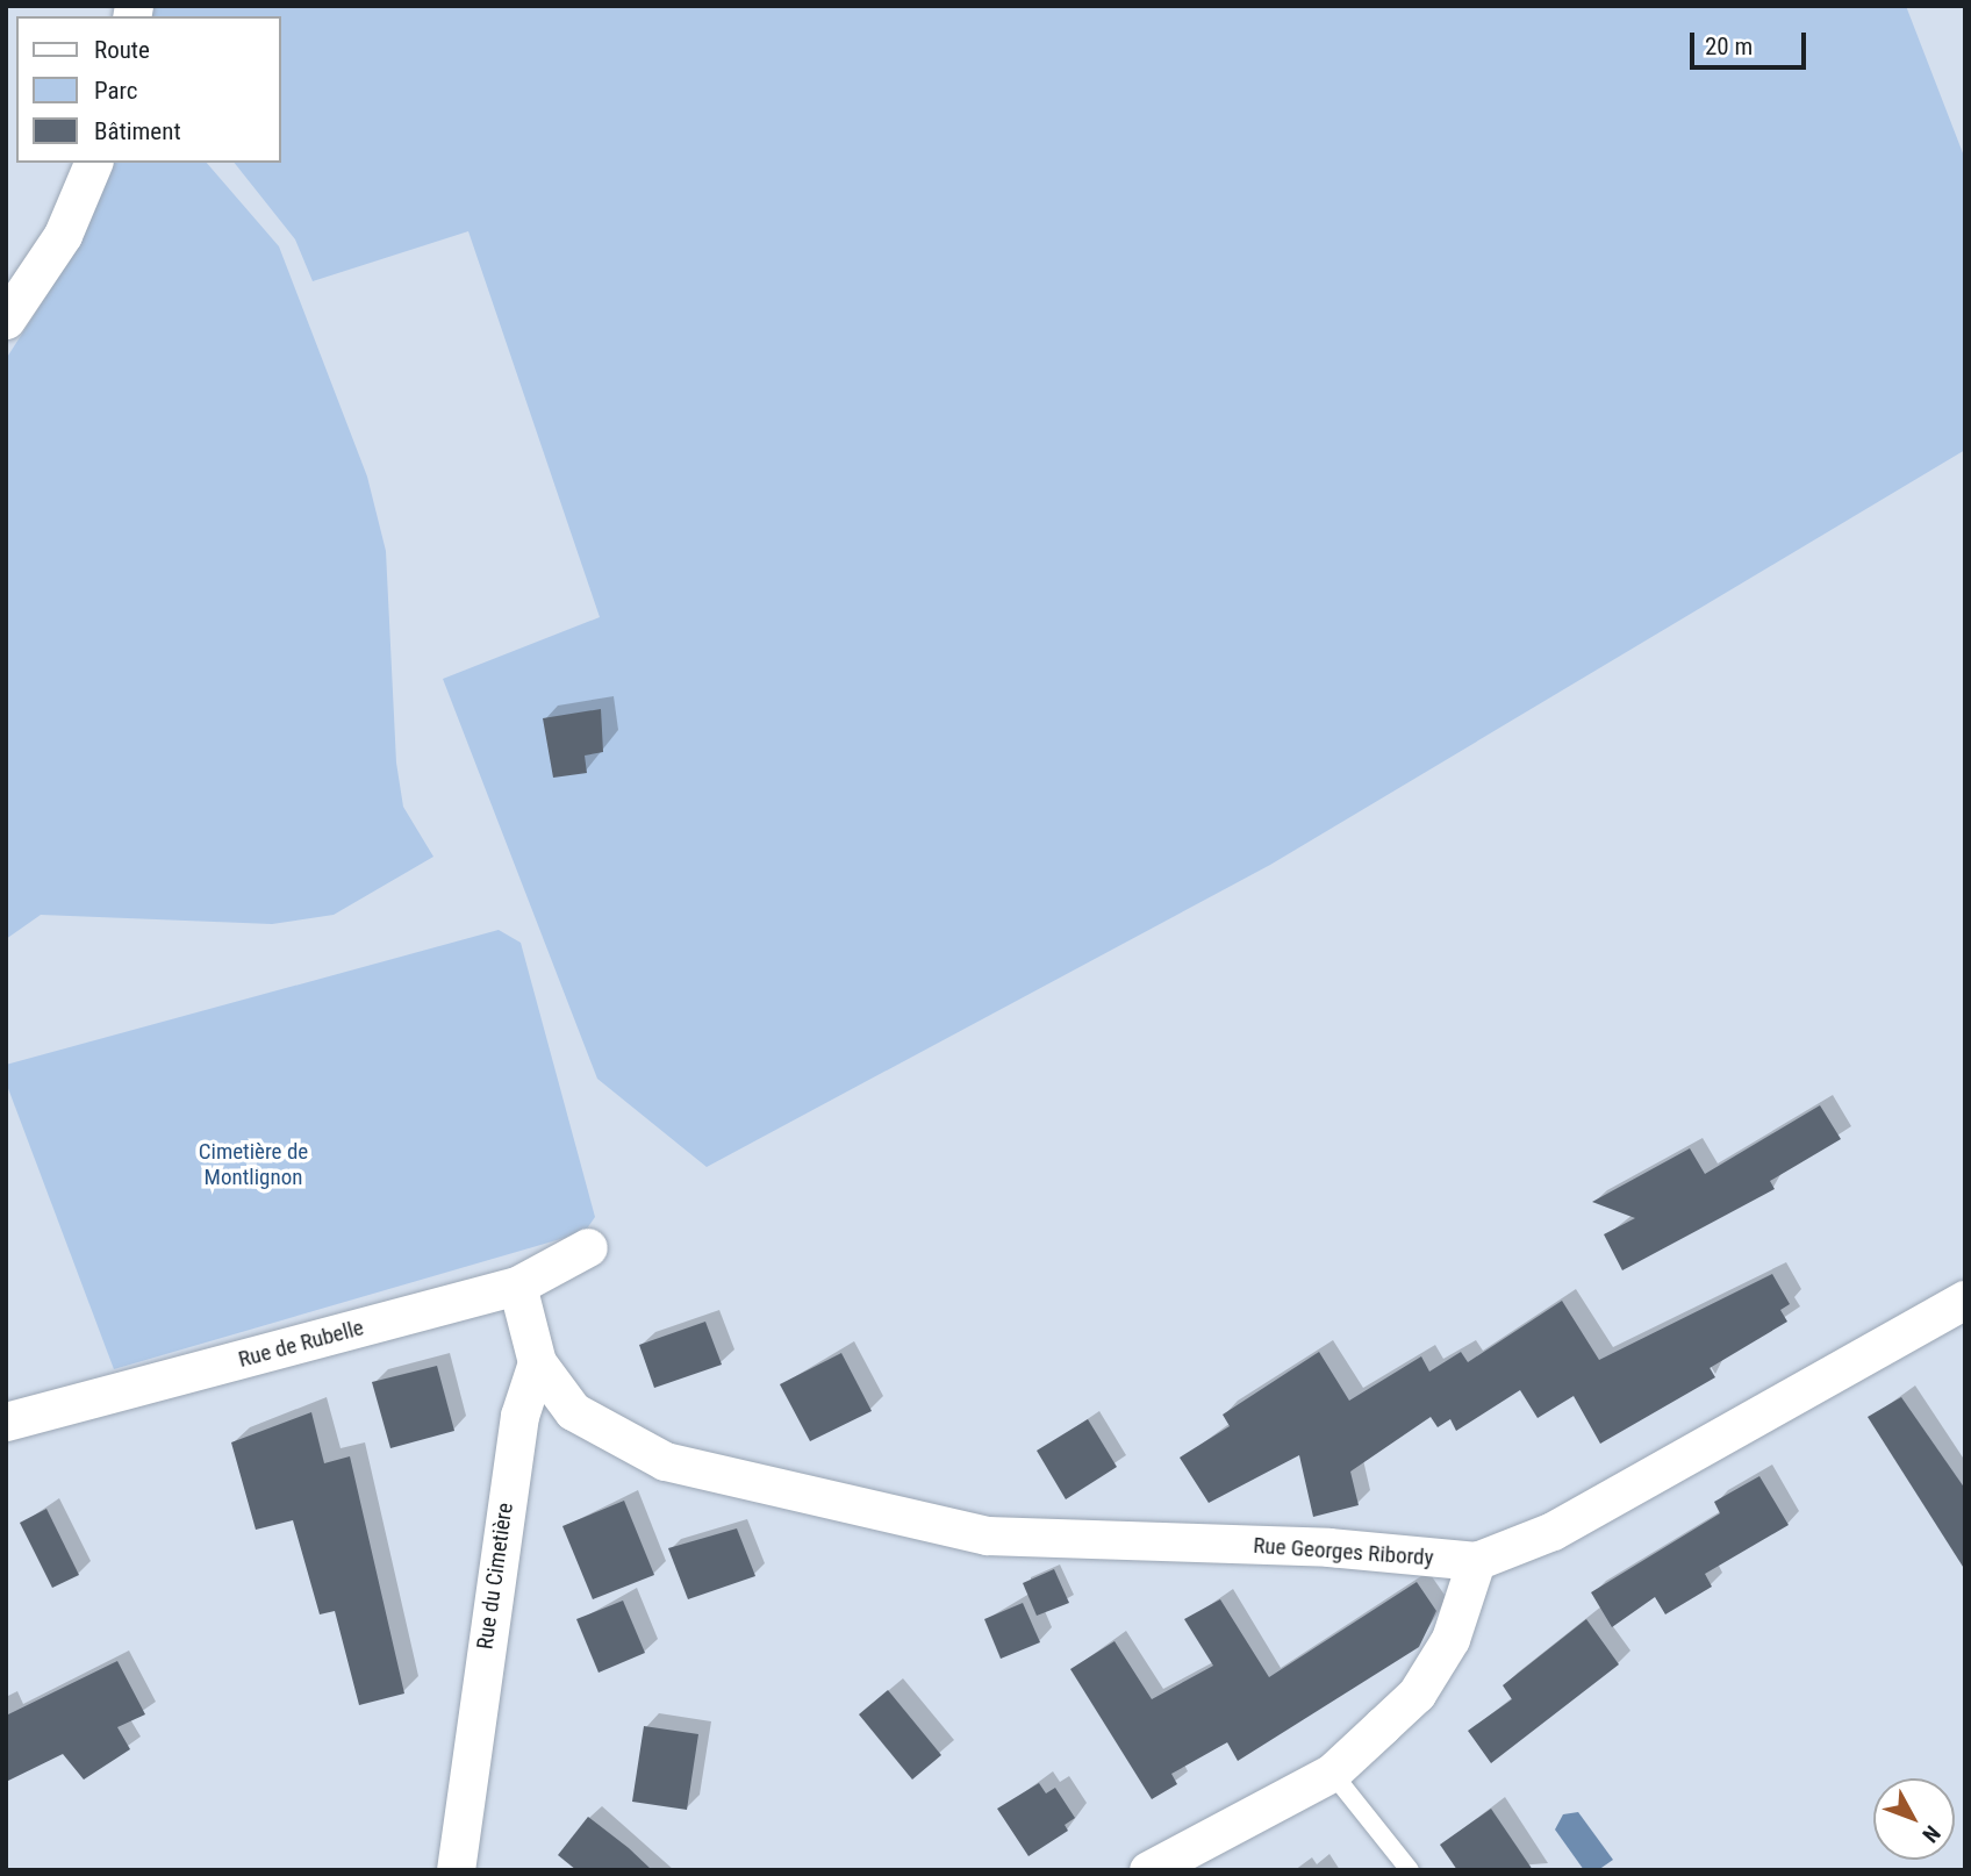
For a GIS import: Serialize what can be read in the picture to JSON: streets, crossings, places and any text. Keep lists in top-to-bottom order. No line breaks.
{"streets":{"street":["Rue de Rubelle","Rue Georges Ribordy","Rue du Cimetière"]},"crossings":[["Rue Georges Ribordy","Rue du Cimetière"]],"parks":["Cimetière de Montlignon"],"legend":["Route","Parc","Bâtiment"],"scale_bar":"20 m","north":"bottom right"}
